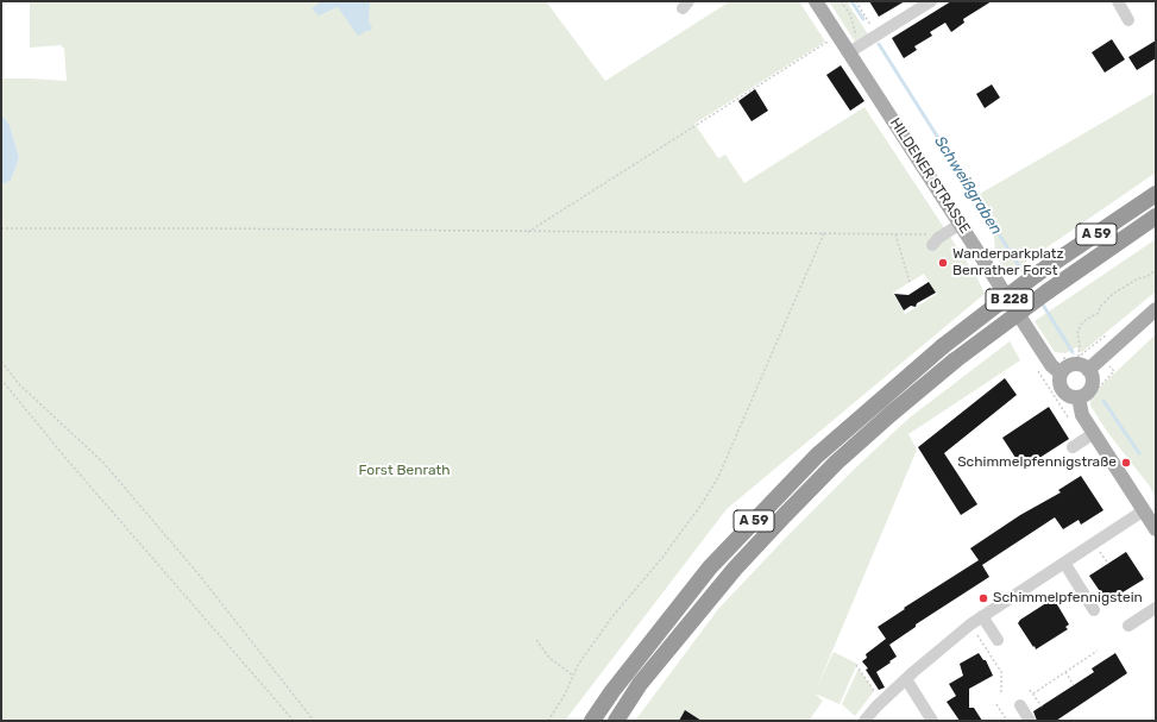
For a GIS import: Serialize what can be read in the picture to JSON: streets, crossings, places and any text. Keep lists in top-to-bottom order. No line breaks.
{"streets":{"highway":["A 59"],"main road":["HILDENER STRASSE","B 228"]},"water":["Schweißgraben"],"parks":["Forst Benrath"],"places":["Wanderparkplatz Benrather Forst","Schimmelpfennigstraße","Schimmelpfennigstein"]}
